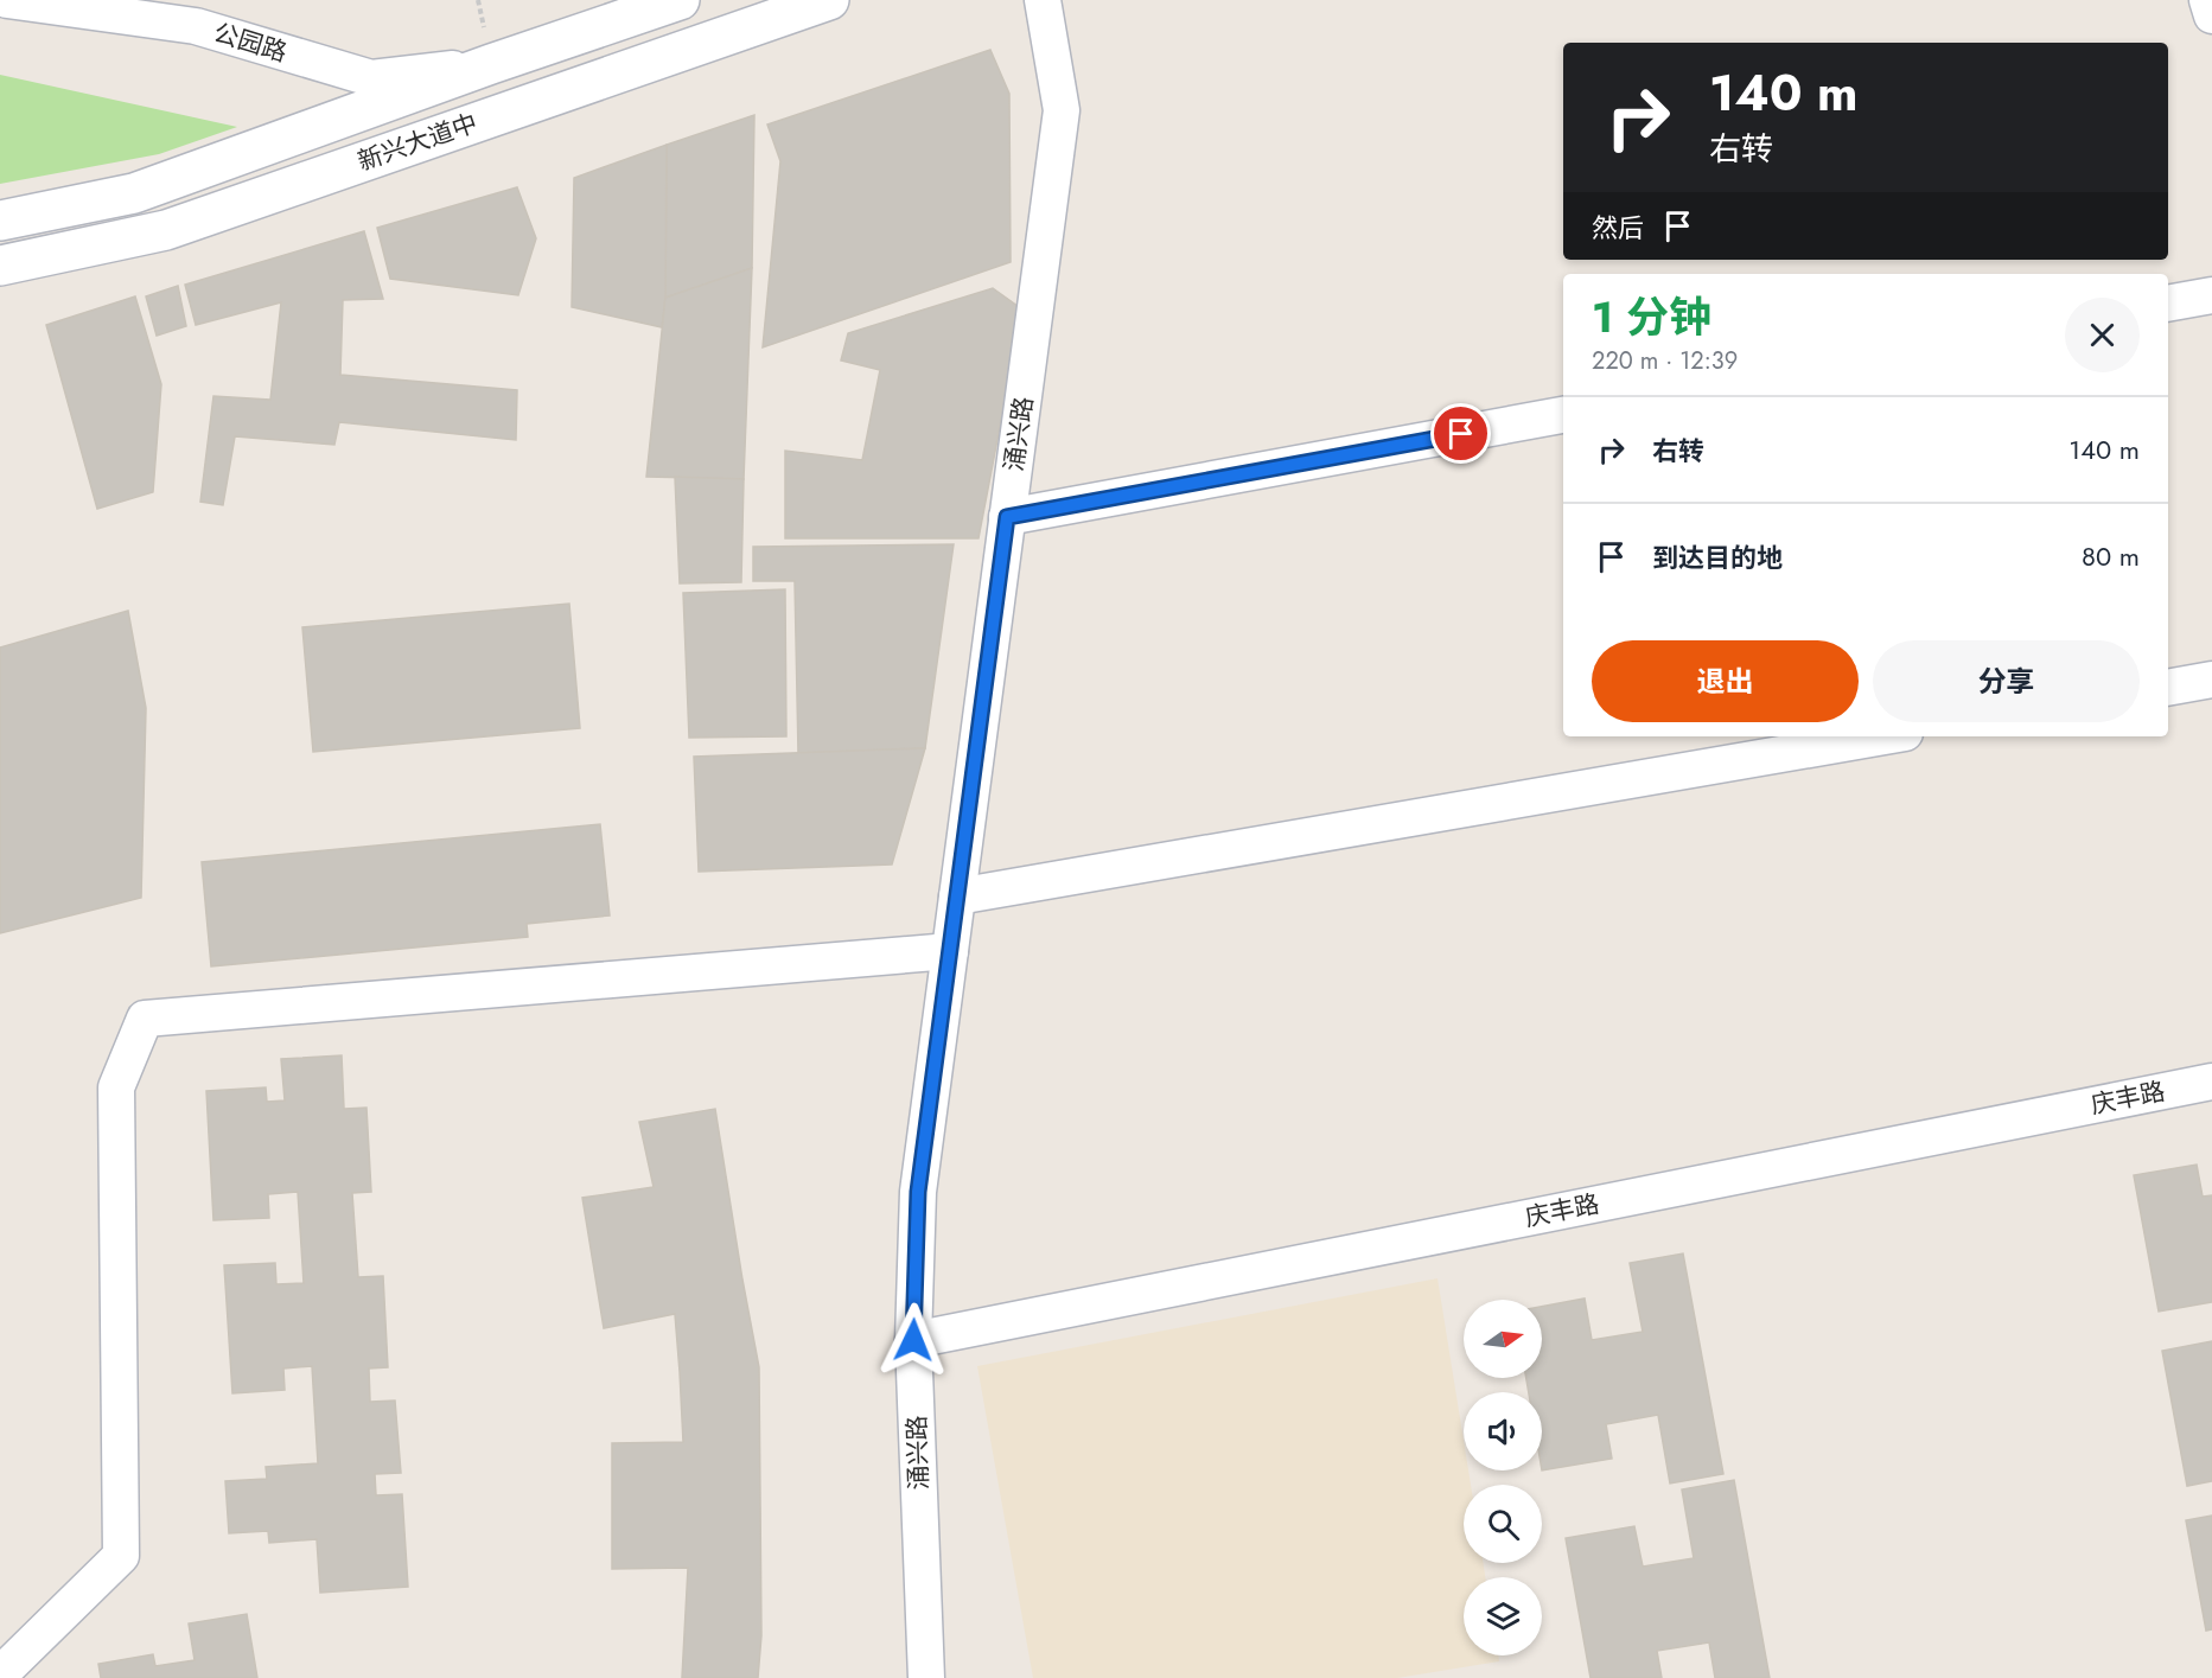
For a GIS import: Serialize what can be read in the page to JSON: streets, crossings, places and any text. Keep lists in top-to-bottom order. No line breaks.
{"streets":{"main road":["新兴大道中"],"street":["公园路","涌兴路","庆丰路"]},"crossings":[["公园路","新兴大道中"],["涌兴路","庆丰路"]],"north":"right","page":{"turn":["140 m","右转"],"then":"然后","heading":["1 分钟","220 m · 12:39"],"list":[{"name":"右转","value":"140 m"},{"name":"到达目的地","value":"80 m"}],"buttons":["退出","分享"]}}
